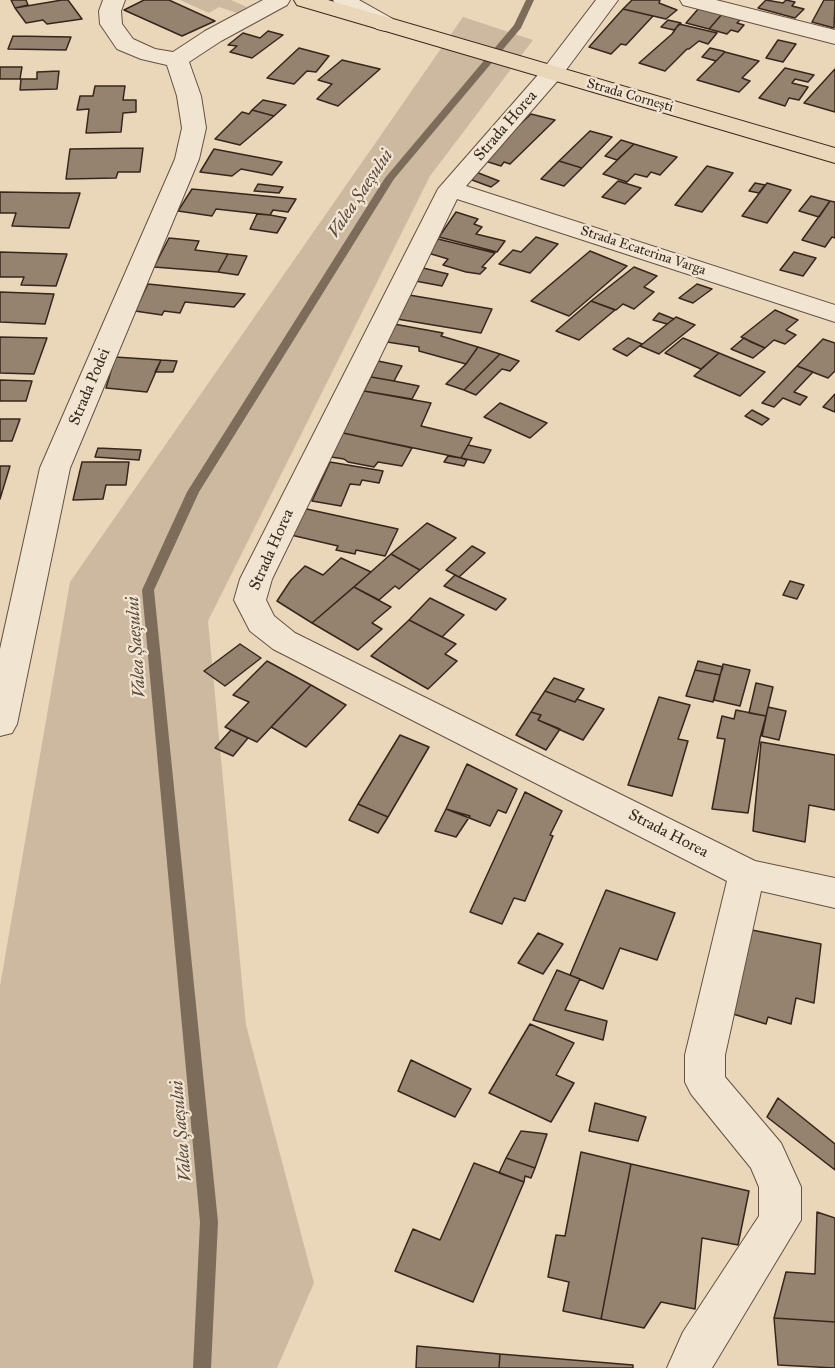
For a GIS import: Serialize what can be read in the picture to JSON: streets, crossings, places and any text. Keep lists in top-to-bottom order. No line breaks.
{"streets":{"highway":["Strada Cornești"],"street":["Strada Horea","Strada Ecaterina Varga","Strada Podei"]},"crossings":[["Strada Cornești","Strada Horea"],["Strada Horea","Strada Ecaterina Varga"]],"water":["Valea Șaeșului"]}
